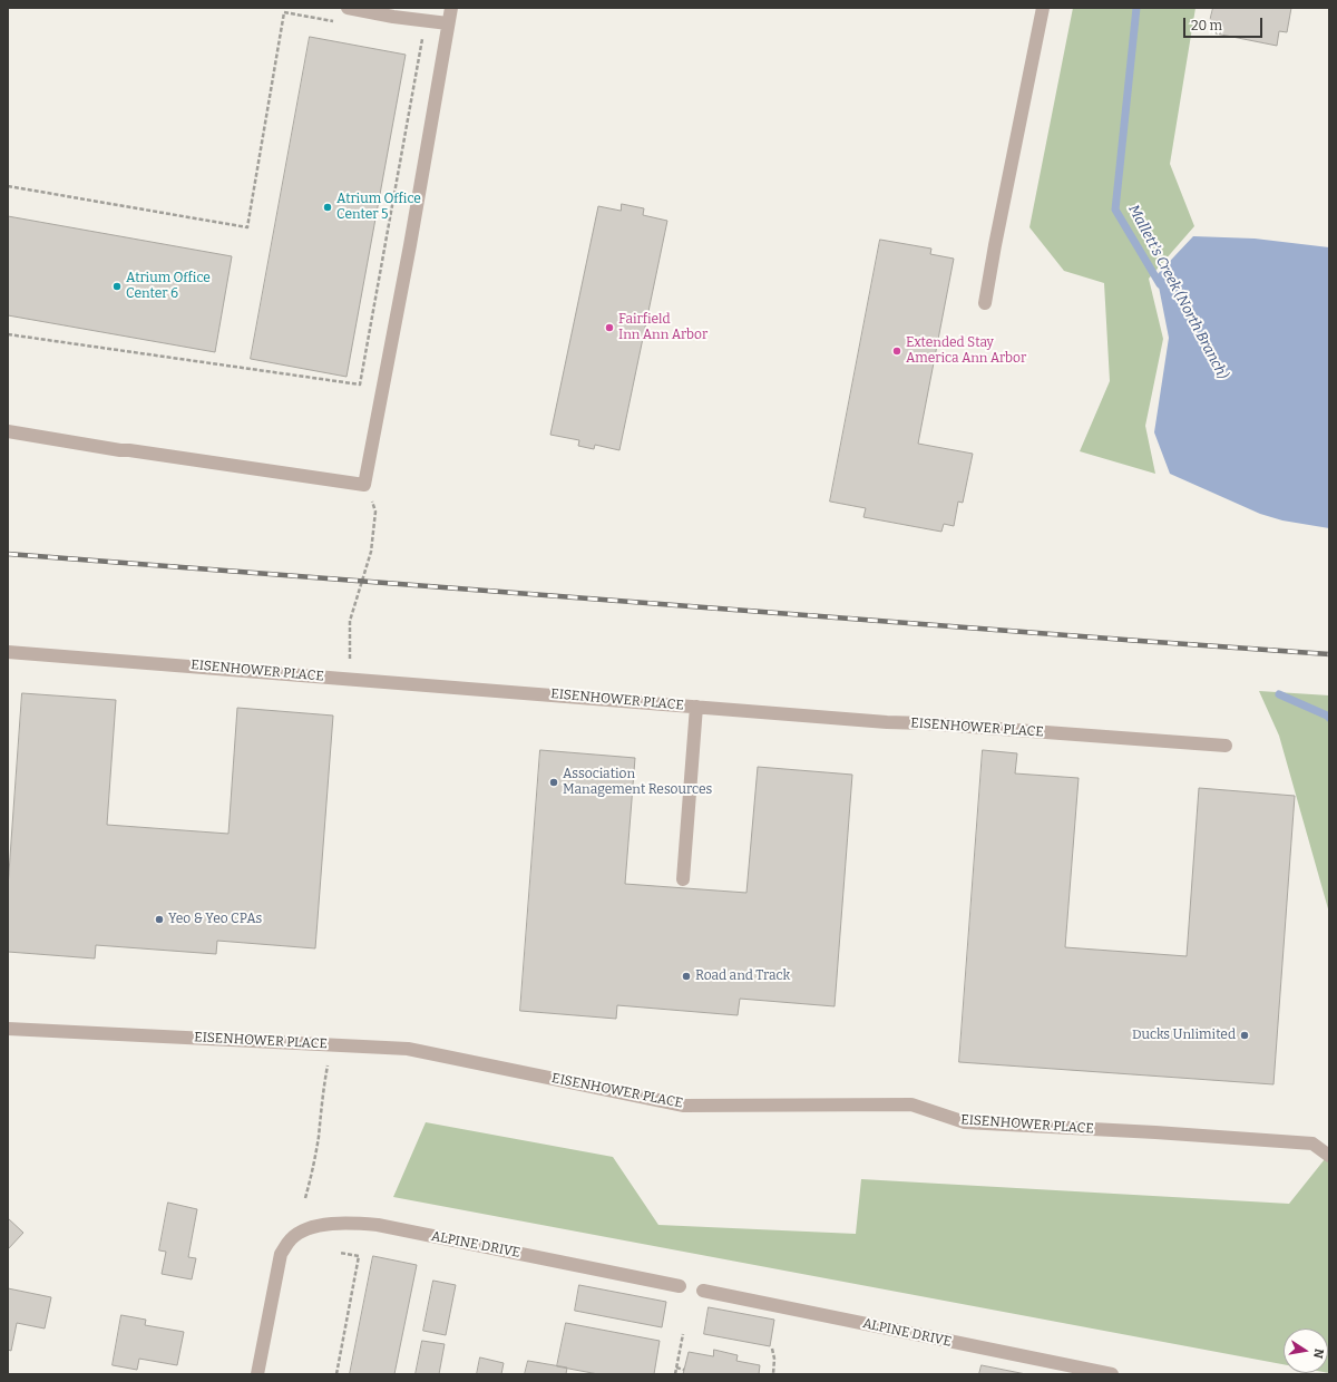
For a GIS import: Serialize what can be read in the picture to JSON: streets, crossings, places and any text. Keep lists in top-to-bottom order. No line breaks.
{"streets":{"street":["EISENHOWER PLACE","ALPINE DRIVE"]},"water":["Mallett's Creek (North Branch)"],"places":["Atrium Office Center 5","Atrium Office Center 6","Fairfield Inn Ann Arbor","Extended Stay America Ann Arbor","Association Management Resources","Yeo & Yeo CPAs","Road and Track","Ducks Unlimited"],"scale_bar":"20 m","north":"right"}
